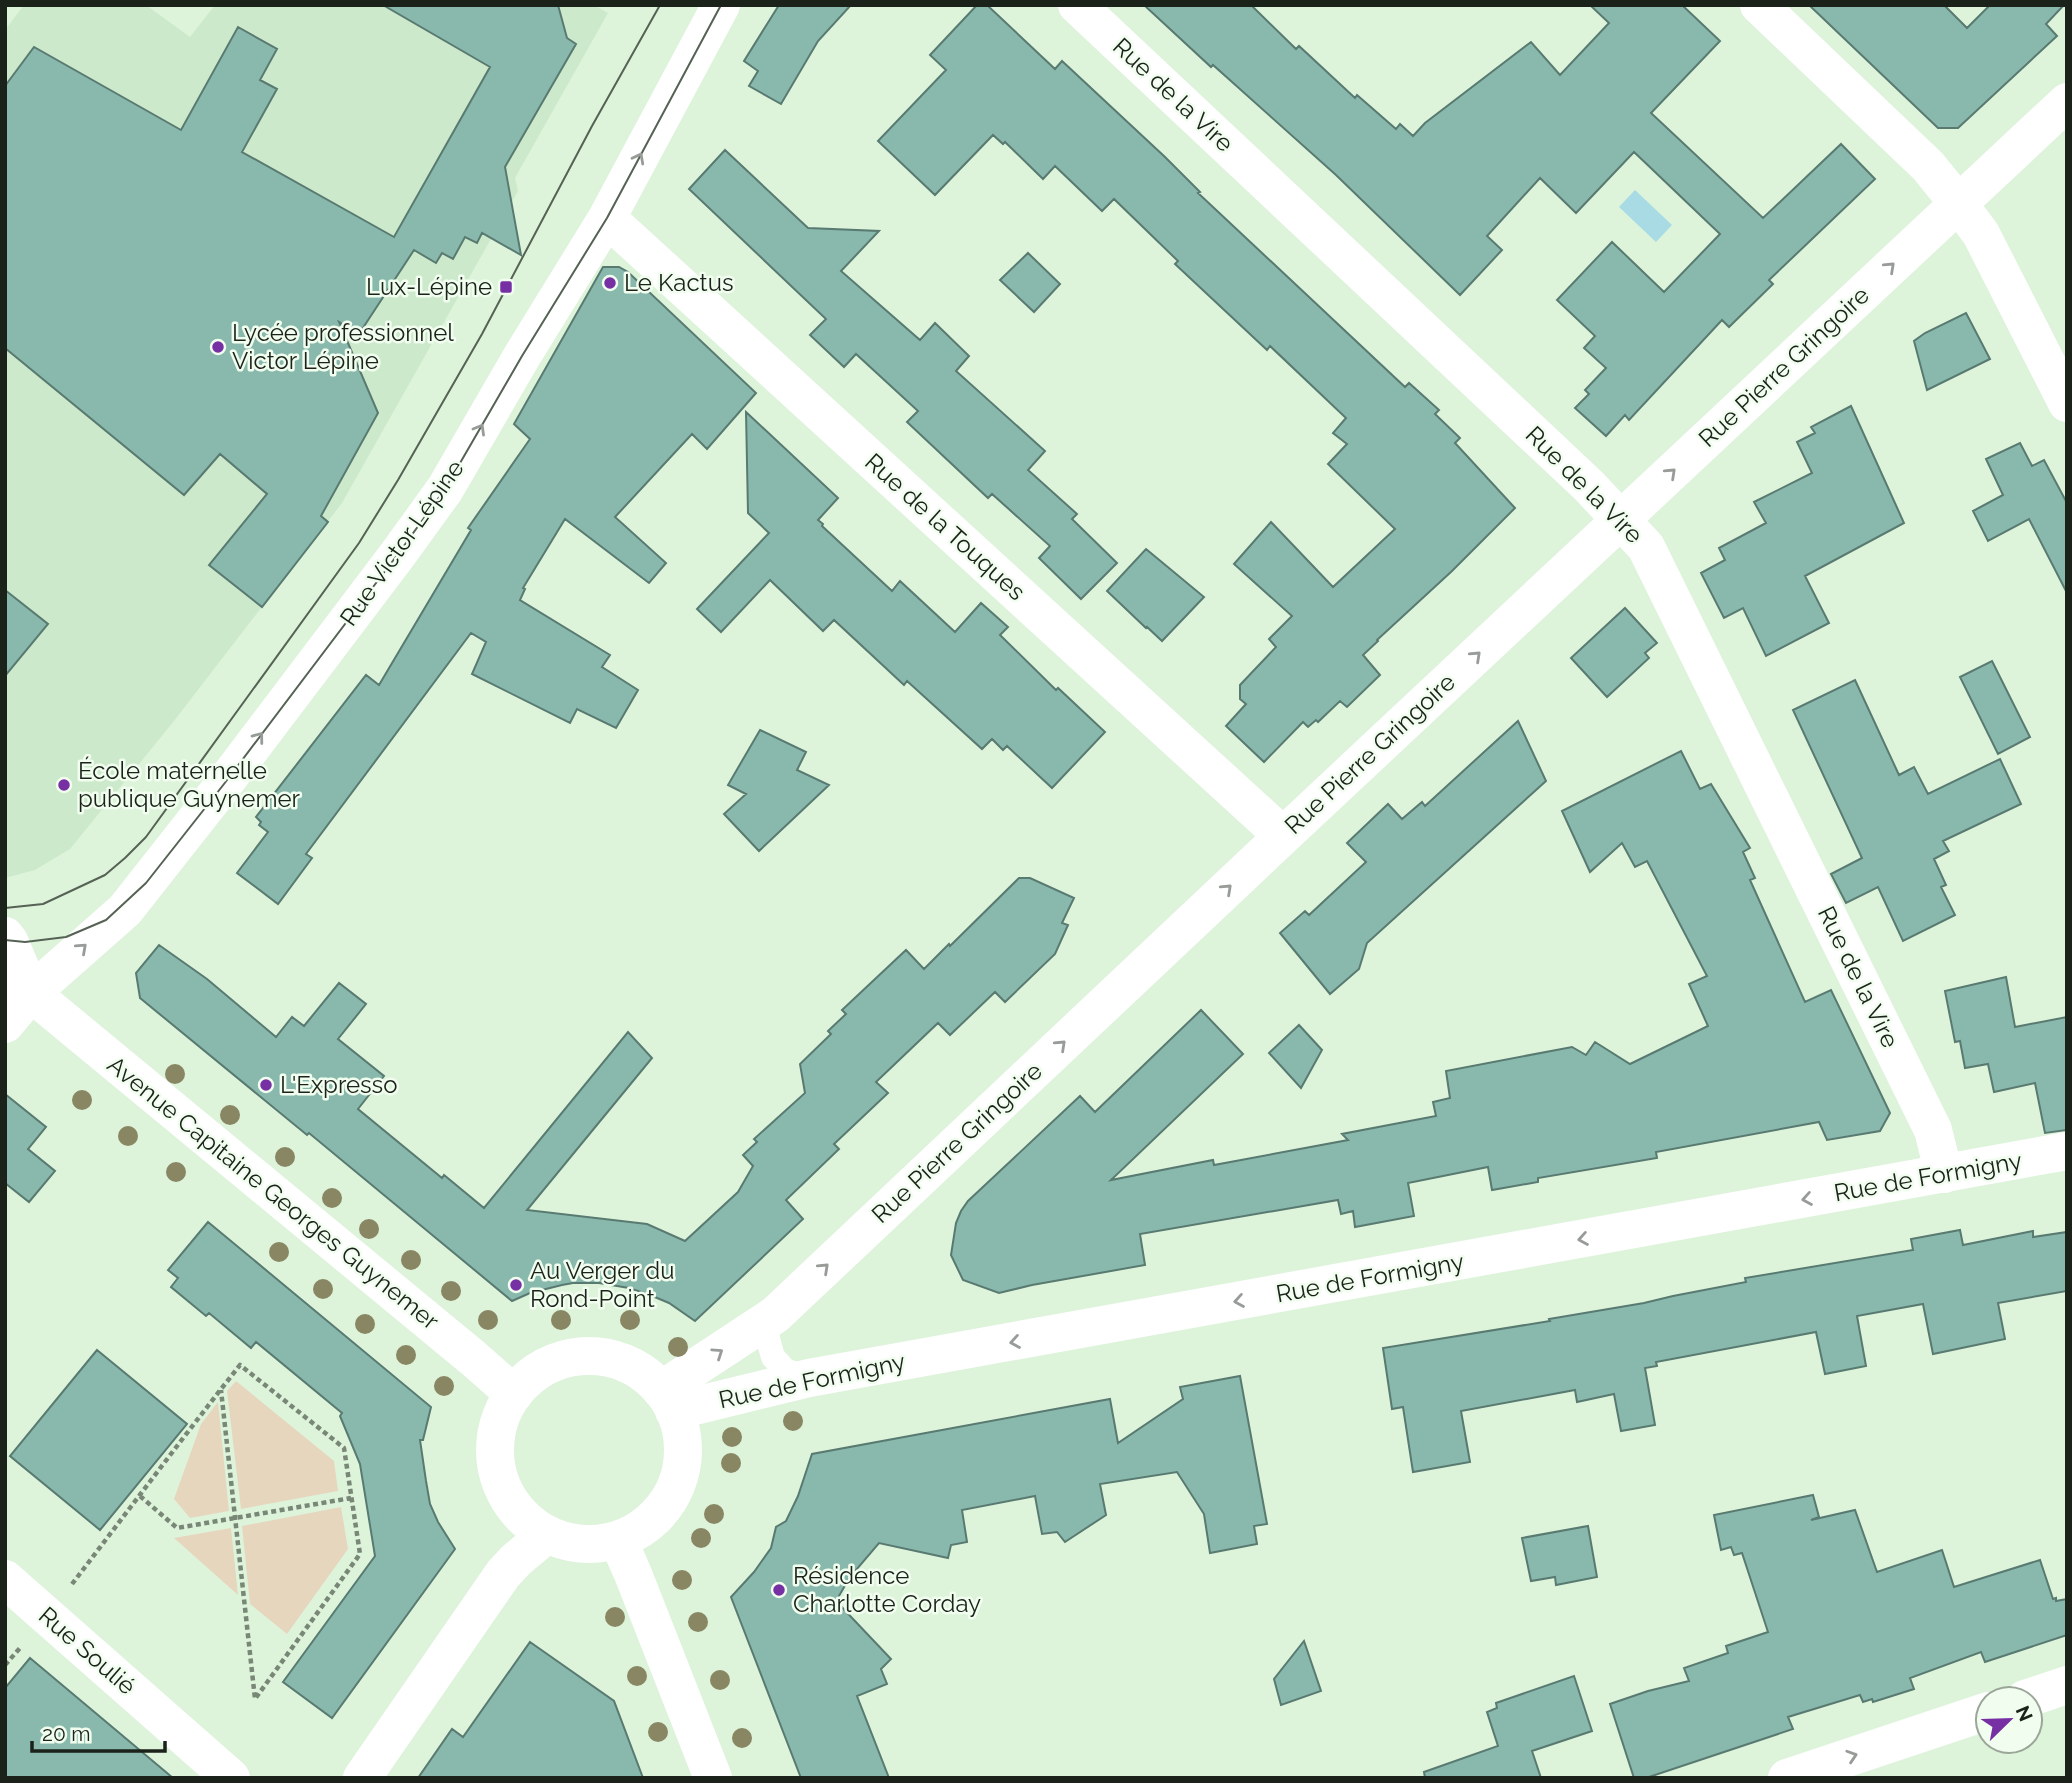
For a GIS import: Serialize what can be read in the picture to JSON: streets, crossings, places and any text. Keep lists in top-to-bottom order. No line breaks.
{"streets":{"street":["Rue de la Vire","Rue Pierre Gringoire","Rue de la Touques","Rue Victor Lépine","Rue de Formigny","Avenue Capitaine Georges Guynemer","Rue Soulié"]},"crossings":[["Rue de la Vire","Rue Pierre Gringoire"],["Rue de la Vire","Rue de Formigny"],["Rue Pierre Gringoire","Rue de la Touques"],["Rue Pierre Gringoire","Rue de Formigny"],["Rue Pierre Gringoire","Avenue Capitaine Georges Guynemer"],["Rue de la Touques","Rue Victor Lépine"],["Rue Victor Lépine","Avenue Capitaine Georges Guynemer"],["Rue de Formigny","Avenue Capitaine Georges Guynemer"]],"one_way":["Rue Pierre Gringoire","Rue Victor Lépine","Rue de Formigny"],"places":{"other":["Le Kactus","Lycée professionnel Victor Lépine","École maternelle publique Guynemer","L'Expresso","Au Verger du Rond-Point","Résidence Charlotte Corday"],"transit":["Lux-Lépine"]},"scale_bar":"20 m","north":"top right"}
